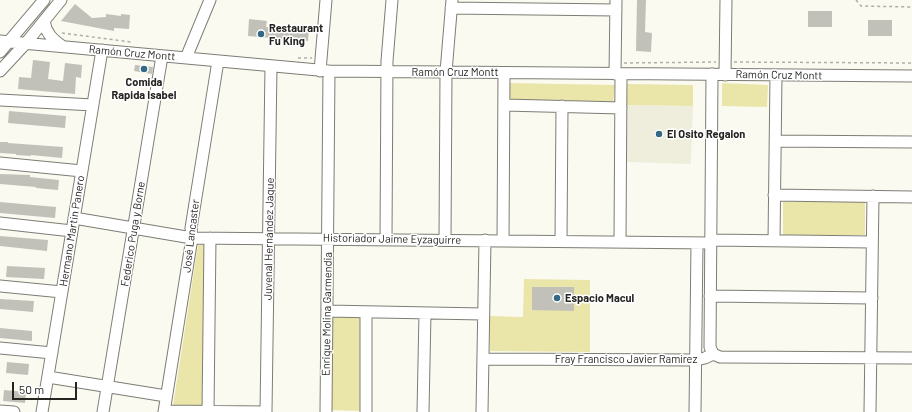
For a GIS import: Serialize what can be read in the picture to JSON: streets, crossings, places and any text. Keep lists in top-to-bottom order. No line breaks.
{"streets":{"street":["Ramón Cruz Montt","Hermano Martin Panero","Federico Puga y Borne","José Lancaster","Juvenal Hernández Jaque","Historiador Jaime Eyzaguirre","Enrique Molina Garmendia","Fray Francisco Javier Ramírez"]},"crossings":[["Ramón Cruz Montt","Hermano Martin Panero"],["Ramón Cruz Montt","Federico Puga y Borne"],["Ramón Cruz Montt","José Lancaster"],["Ramón Cruz Montt","Juvenal Hernández Jaque"],["Ramón Cruz Montt","Enrique Molina Garmendia"],["Hermano Martin Panero","Historiador Jaime Eyzaguirre"],["Federico Puga y Borne","Historiador Jaime Eyzaguirre"],["José Lancaster","Historiador Jaime Eyzaguirre"],["Juvenal Hernández Jaque","Historiador Jaime Eyzaguirre"],["Historiador Jaime Eyzaguirre","Enrique Molina Garmendia"]],"places":["Restaurant Fu King","Comida Rapida Isabel","El Osito Regalon","Espacio Macul"],"scale_bar":"50 m"}
